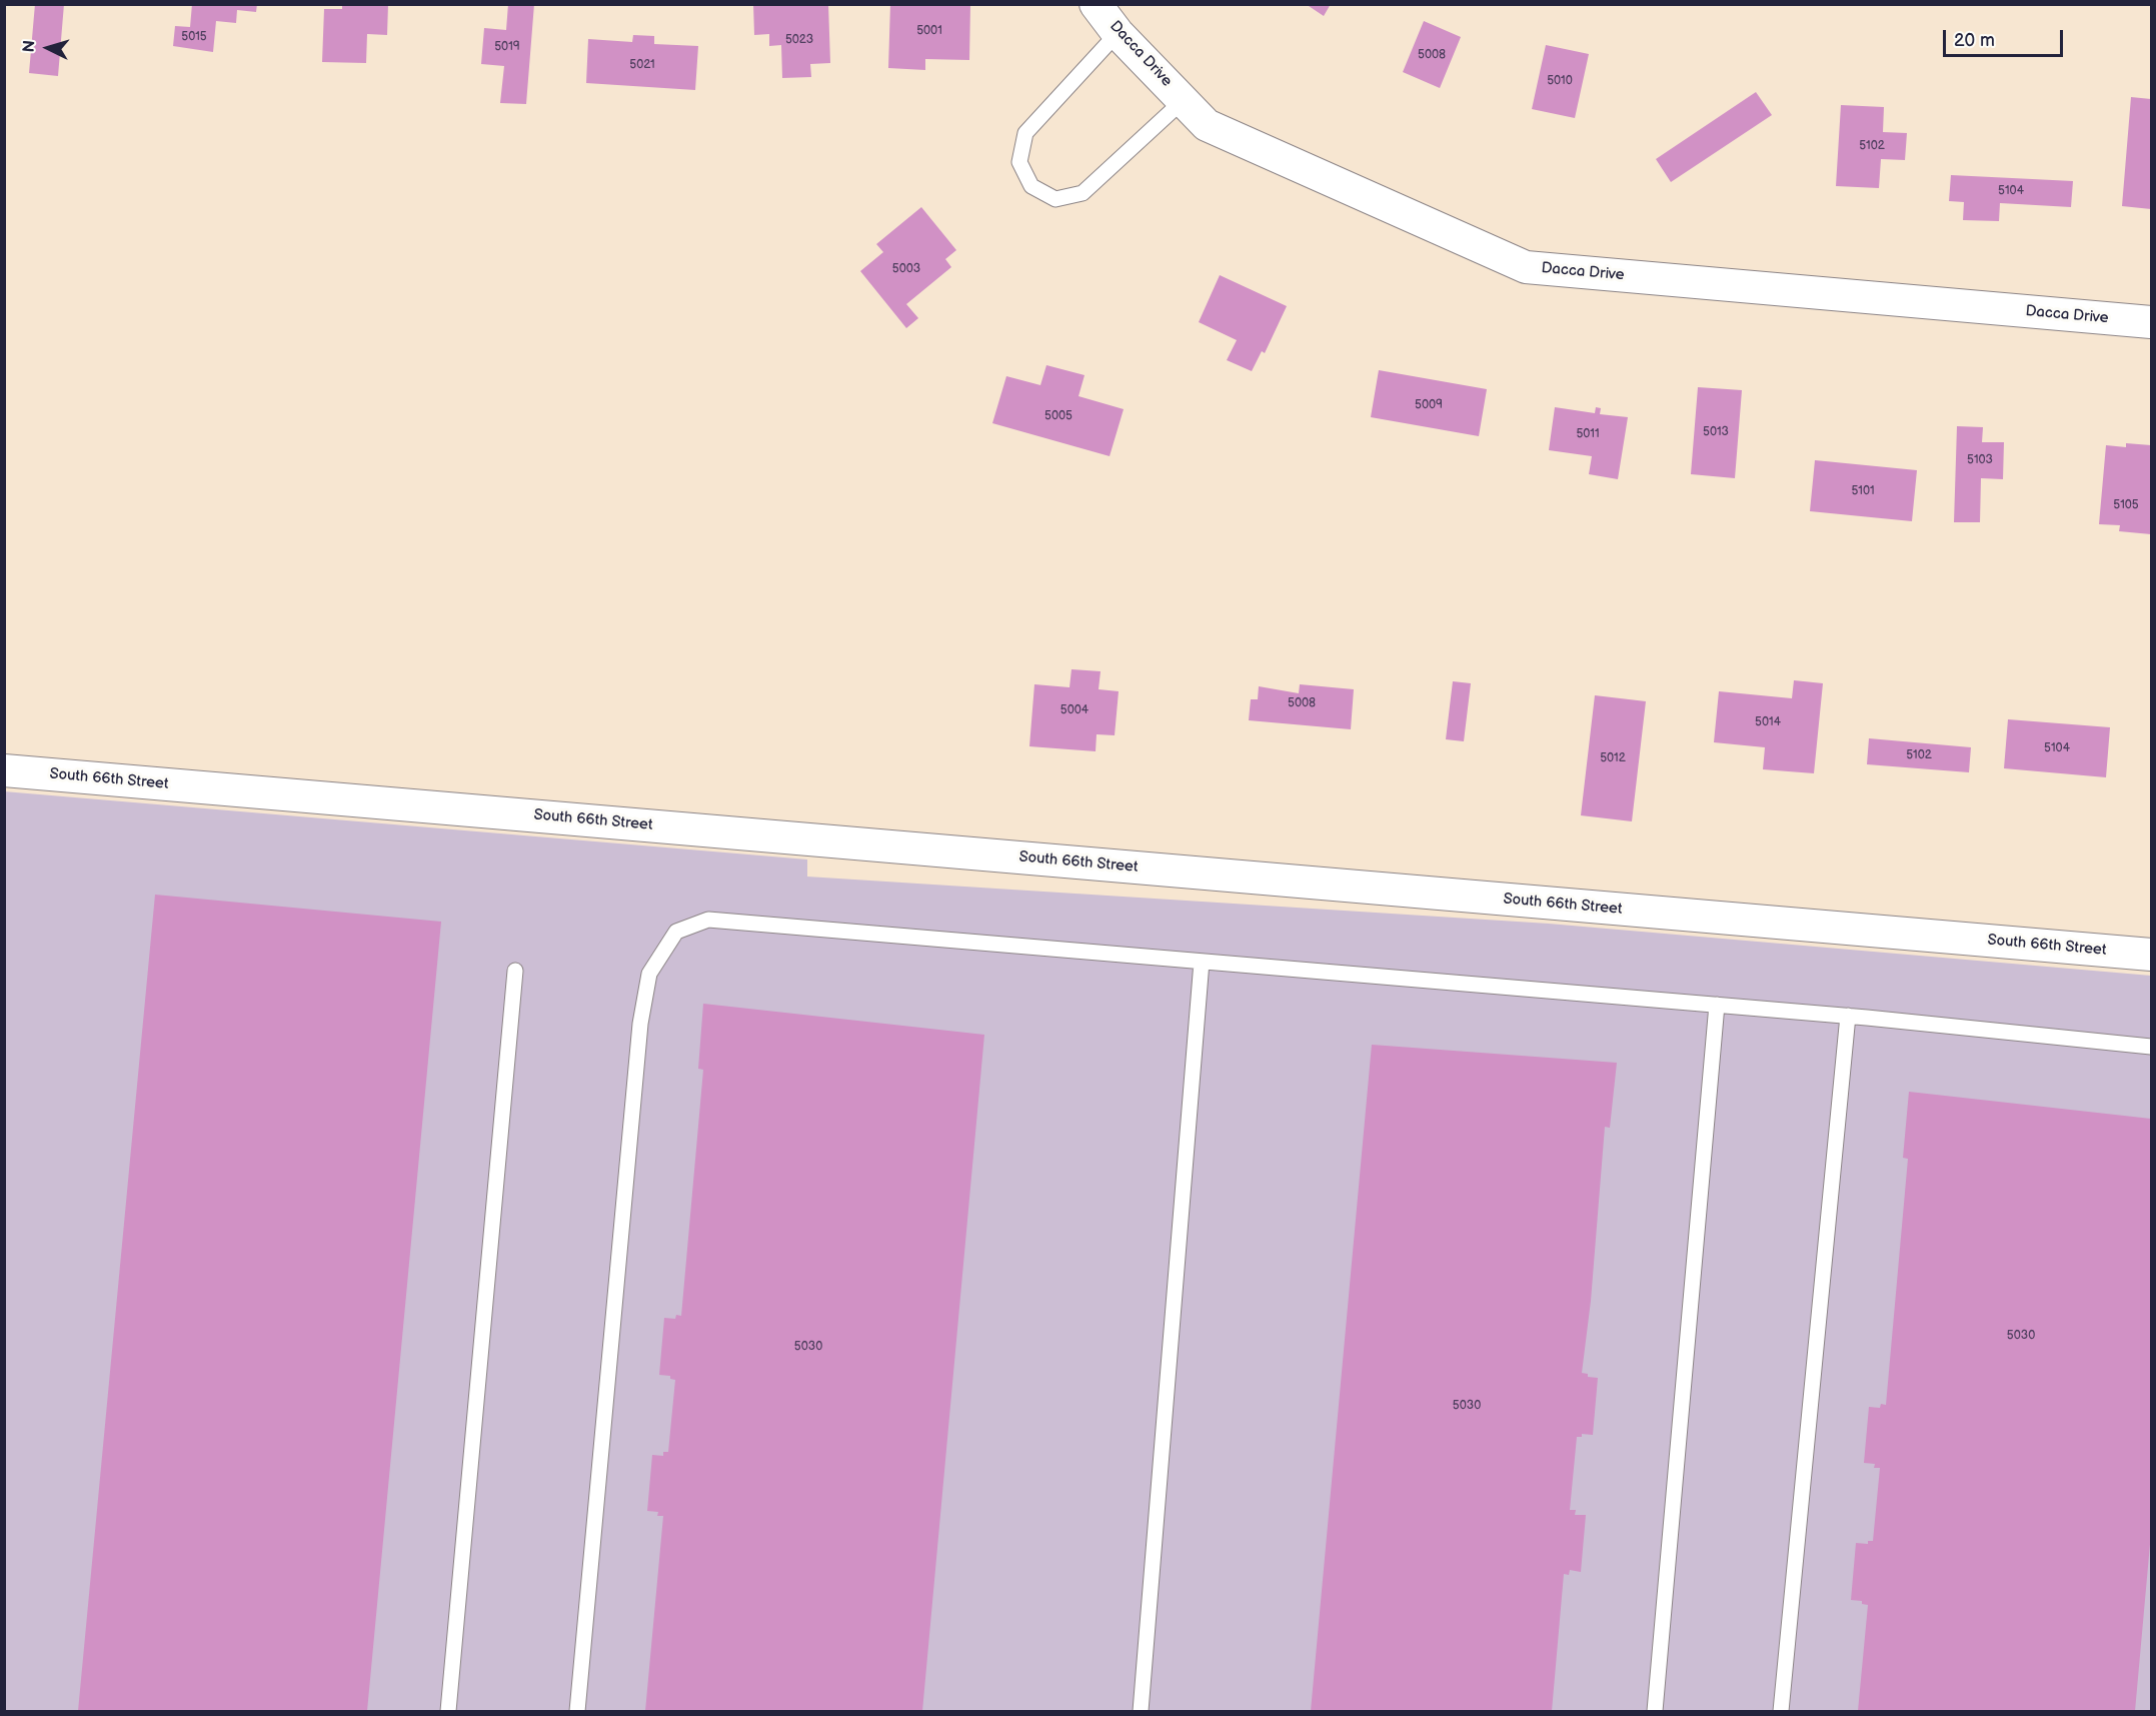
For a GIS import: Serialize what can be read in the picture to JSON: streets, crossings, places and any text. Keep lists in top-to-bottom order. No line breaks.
{"streets":{"street":["Dacca Drive","South 66th Street"]},"house_numbers":["5001","5015","5023","5019","5008","5021","5010","5102","5104","5003","5009","5005","5013","5011","5103","5101","5105","5008","5004","5014","5104","5102","5012","5030","5030","5030"],"scale_bar":"20 m","north":"left"}
